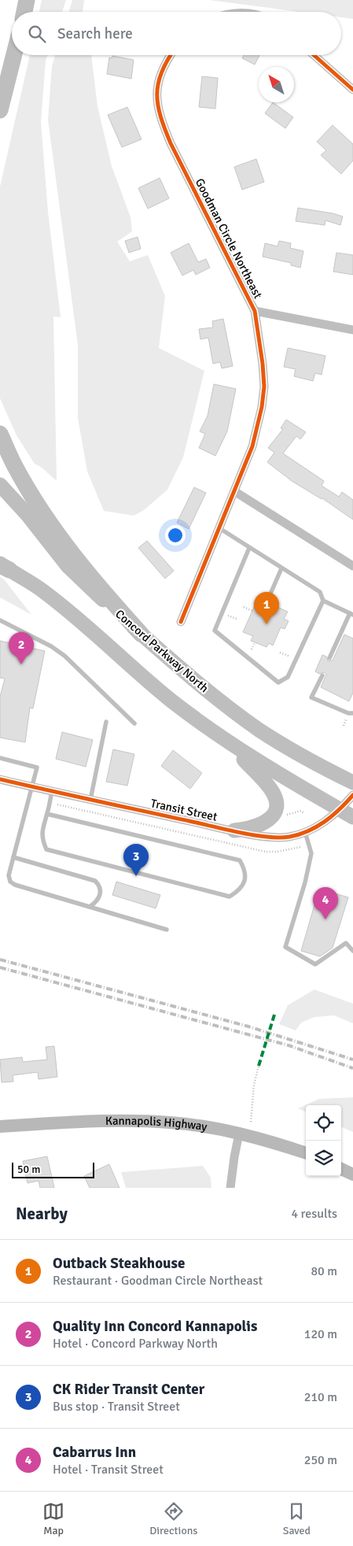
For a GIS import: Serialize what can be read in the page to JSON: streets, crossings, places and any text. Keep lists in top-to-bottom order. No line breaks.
{"streets":{"highway":["Concord Parkway North"],"main road":["Kannapolis Highway"],"street":["Goodman Circle Northeast","Transit Street"]},"scale_bar":"50 m","north":"top left","page":{"search":"Search here","pins":["1","2","3","4"],"scale":"50 m","heading":["Nearby","4 results"],"list":[{"mark":"1","name":"Outback Steakhouse","note":"Restaurant · Goodman Circle Northeast","value":"80 m"},{"mark":"2","name":"Quality Inn Concord Kannapolis","note":"Hotel · Concord Parkway North","value":"120 m"},{"mark":"3","name":"CK Rider Transit Center","note":"Bus stop · Transit Street","value":"210 m"},{"mark":"4","name":"Cabarrus Inn","note":"Hotel · Transit Street","value":"250 m"}],"nav":["Map","Directions","Saved"]}}
